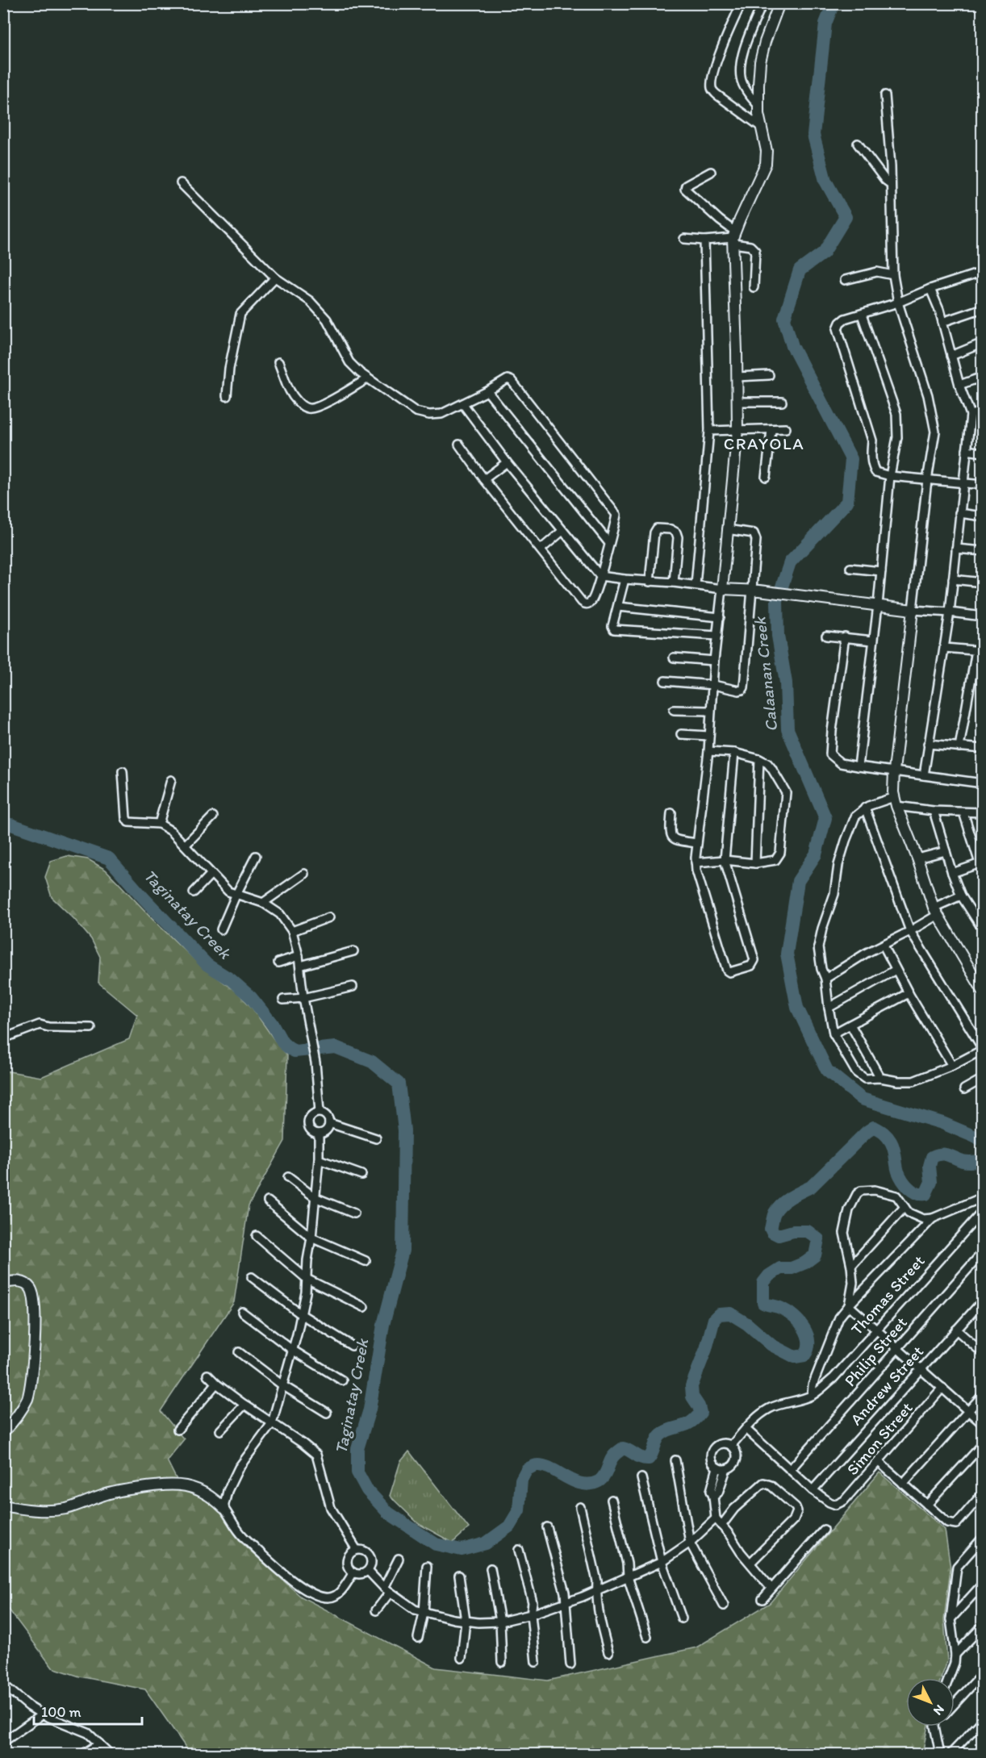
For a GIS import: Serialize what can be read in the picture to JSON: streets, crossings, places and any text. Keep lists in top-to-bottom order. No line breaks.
{"streets":{"street":["Thomas Street","Philip Street","Andrew Street","Simon Street"]},"crossings":[["Andrew Street","Simon Street"]],"districts":["CRAYOLA"],"water":["Calaanan Creek","Taginatay Creek"],"scale_bar":"100 m","north":"bottom right"}
